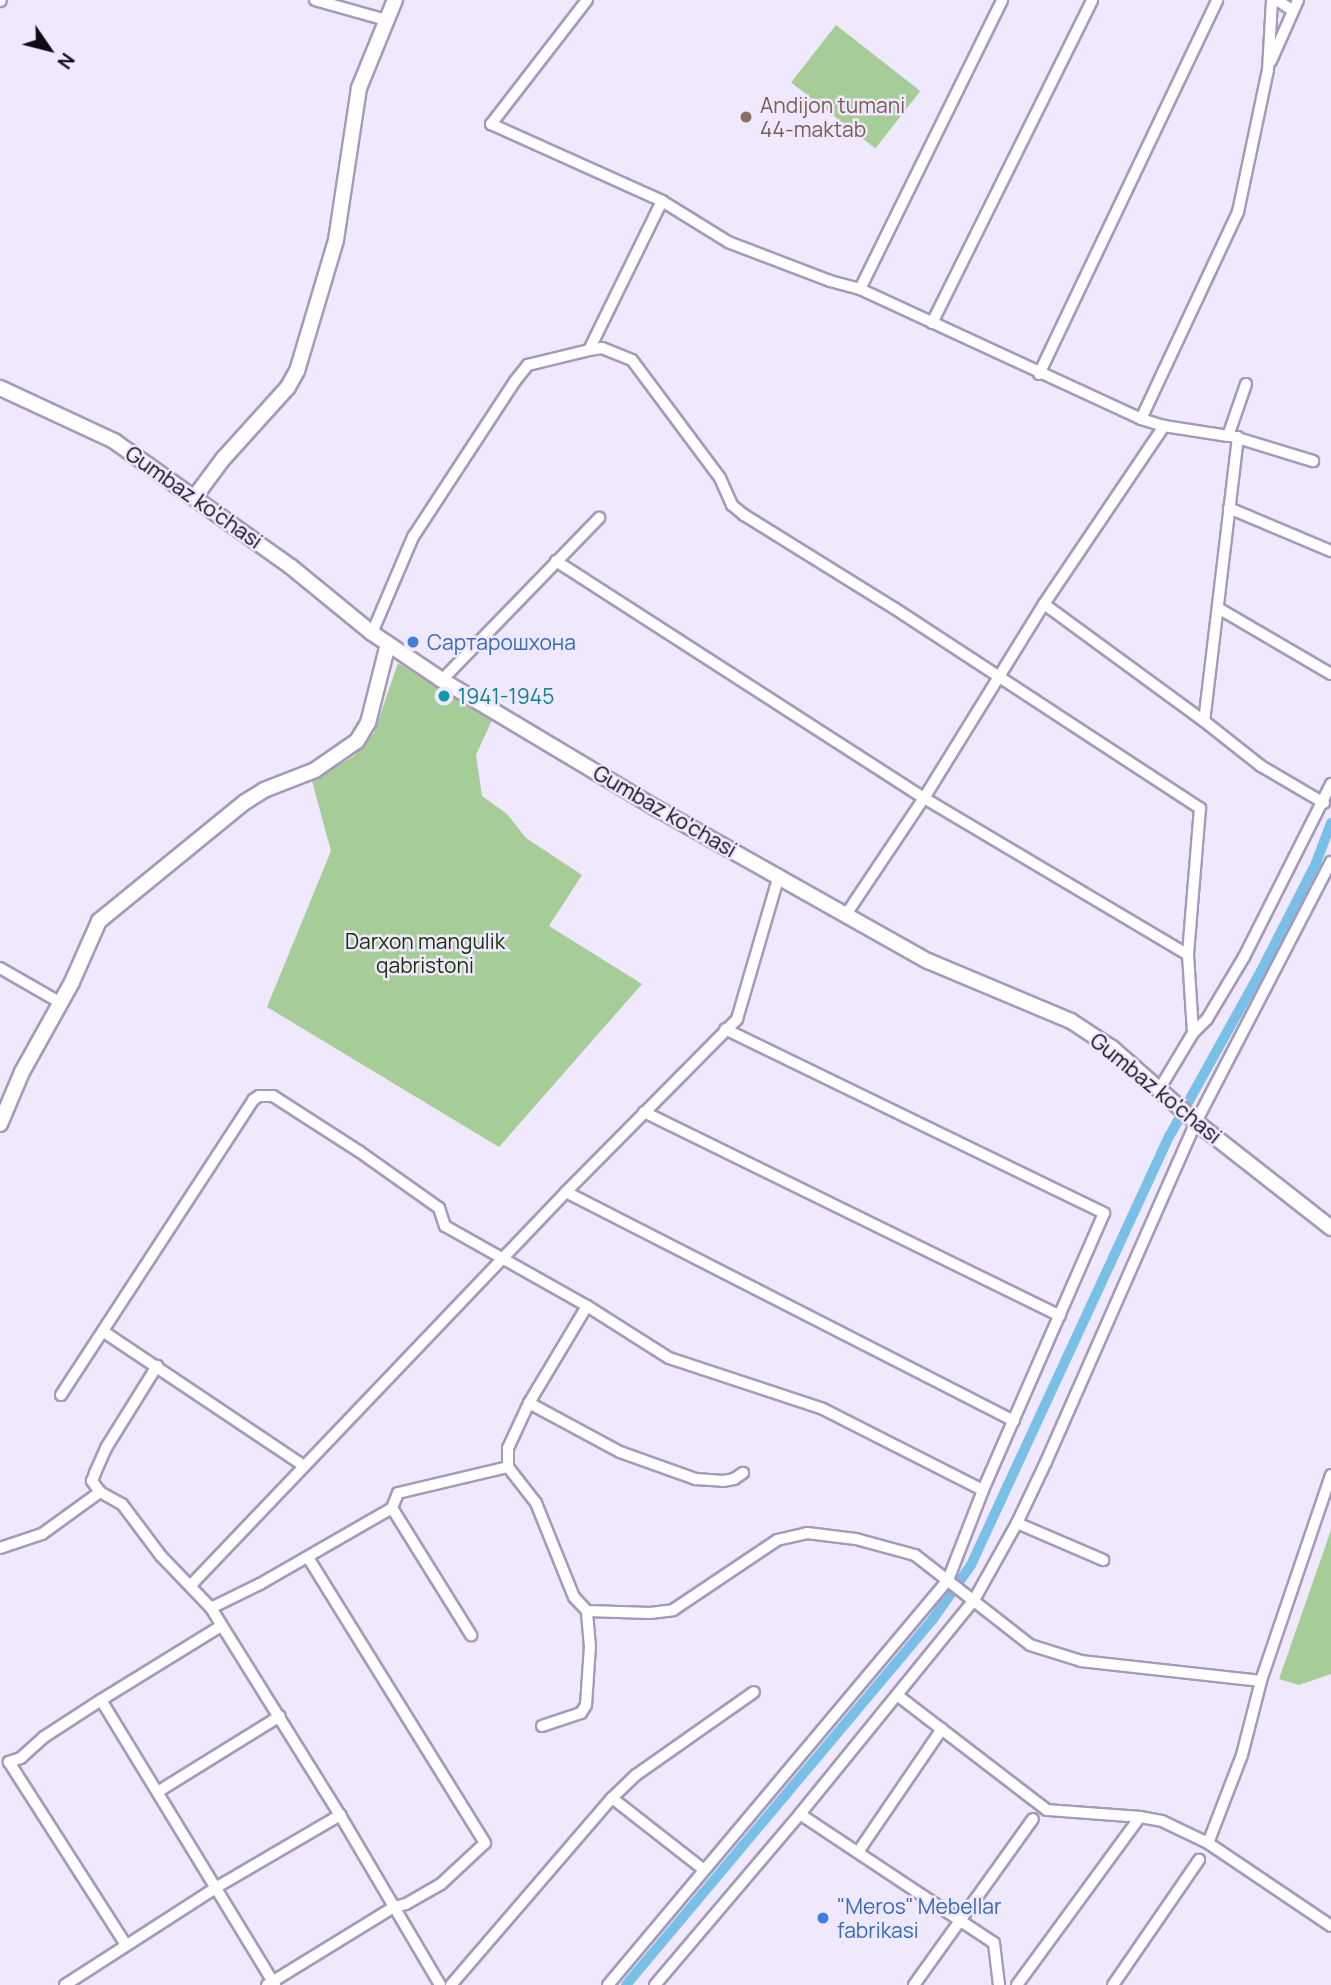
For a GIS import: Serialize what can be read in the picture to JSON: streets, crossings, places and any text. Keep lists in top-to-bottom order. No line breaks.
{"streets":{"main road":["Gumbaz ko'chasi"]},"parks":["Darxon mangulik qabristoni"],"places":["Andijon tumani 44-maktab","Сартарошхона","1941-1945","\"Meros\" Mebellar fabrikasi"],"north":"bottom right"}
